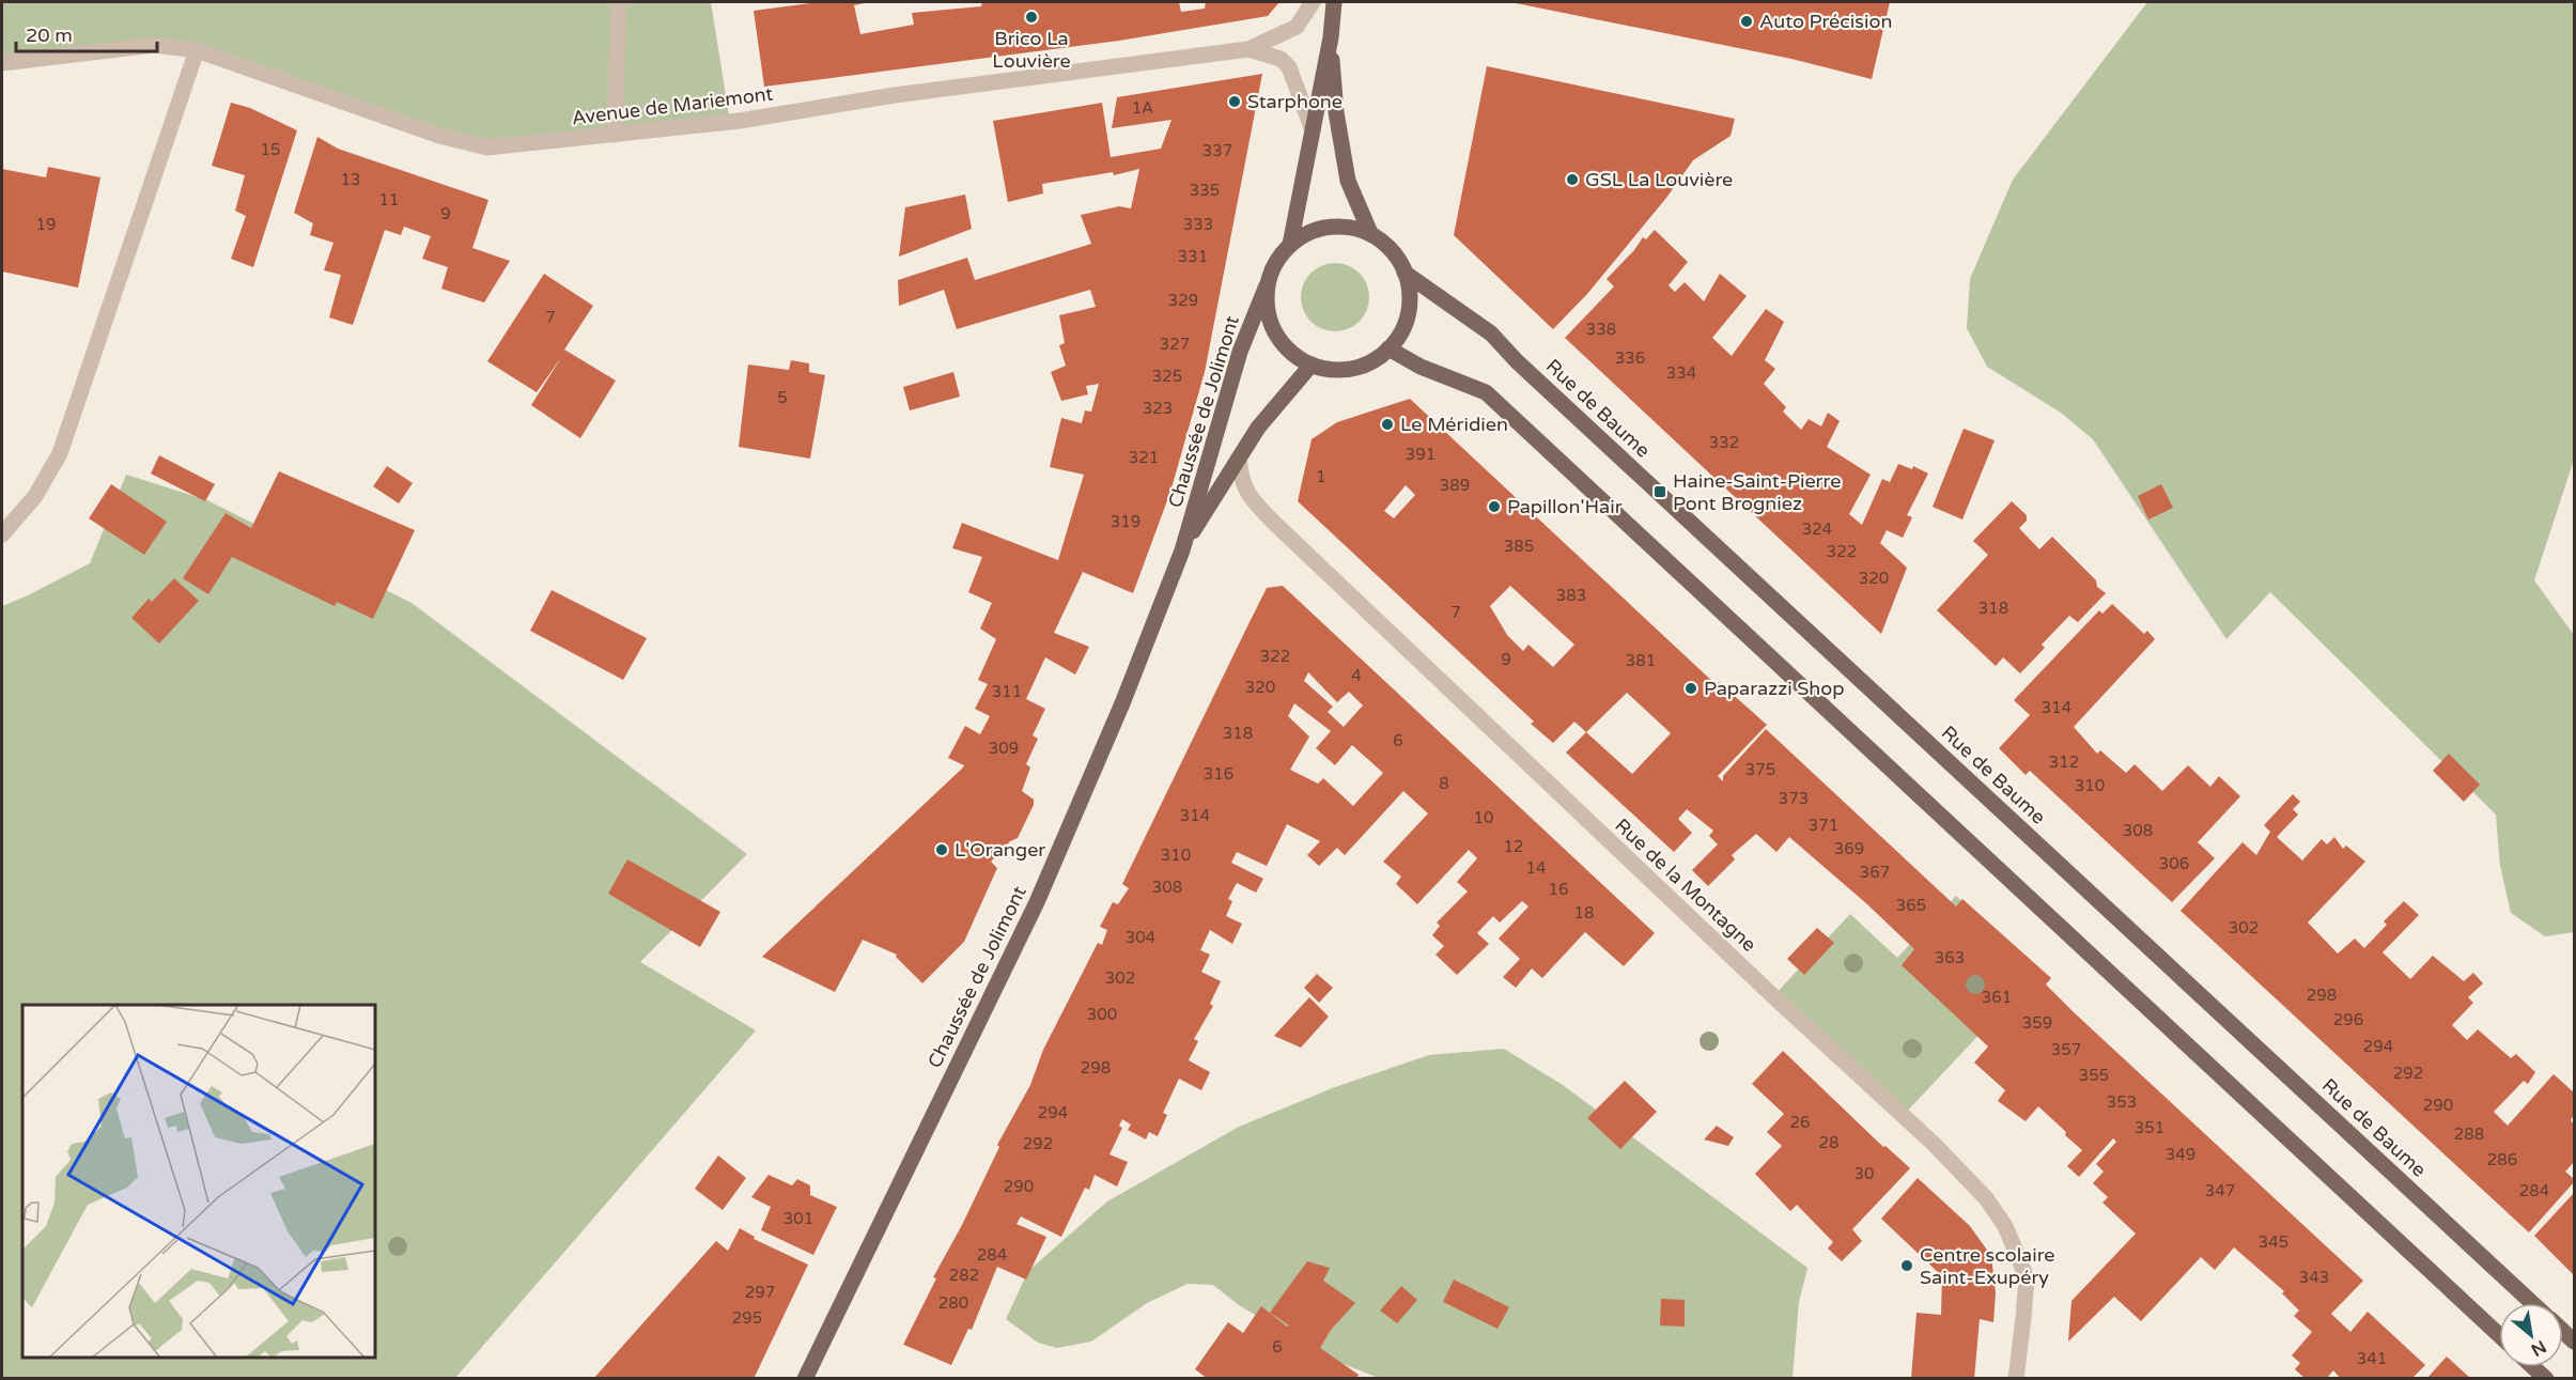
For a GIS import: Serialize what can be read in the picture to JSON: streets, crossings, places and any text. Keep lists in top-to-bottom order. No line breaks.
{"streets":{"main road":["Rue de Baume","Chaussée de Jolimont"],"street":["Avenue de Mariemont","Rue de la Montagne"]},"crossings":[["Rue de Baume","Chaussée de Jolimont"],["Chaussée de Jolimont","Rue de la Montagne"]],"places":{"other":["Brico La Louvière","Auto Précision","Starphone","GSL La Louvière","Le Méridien","Papillon'Hair","Paparazzi Shop","L'Oranger","Centre scolaire Saint-Exupéry"],"transit":["Haine-Saint-Pierre Pont Brogniez"]},"house_numbers":["1A","15","337","13","335","11","9","19","333","331","329","7","338","327","336","334","325","5","323","332","391","321","1","389","319","324","385","322","320","383","318","7","322","9","381","4","320","311","314","318","6","309","312","375","316","8","310","373","314","10","371","308","12","369","310","306","14","367","308","16","365","18","302","304","363","302","298","361","300","296","359","294","357","298","292","355","353","290","294","26","351","288","28","292","349","286","30","290","347","284","301","345","284","282","343","297","280","295","6","341"],"scale_bar":"20 m","north":"bottom right"}
